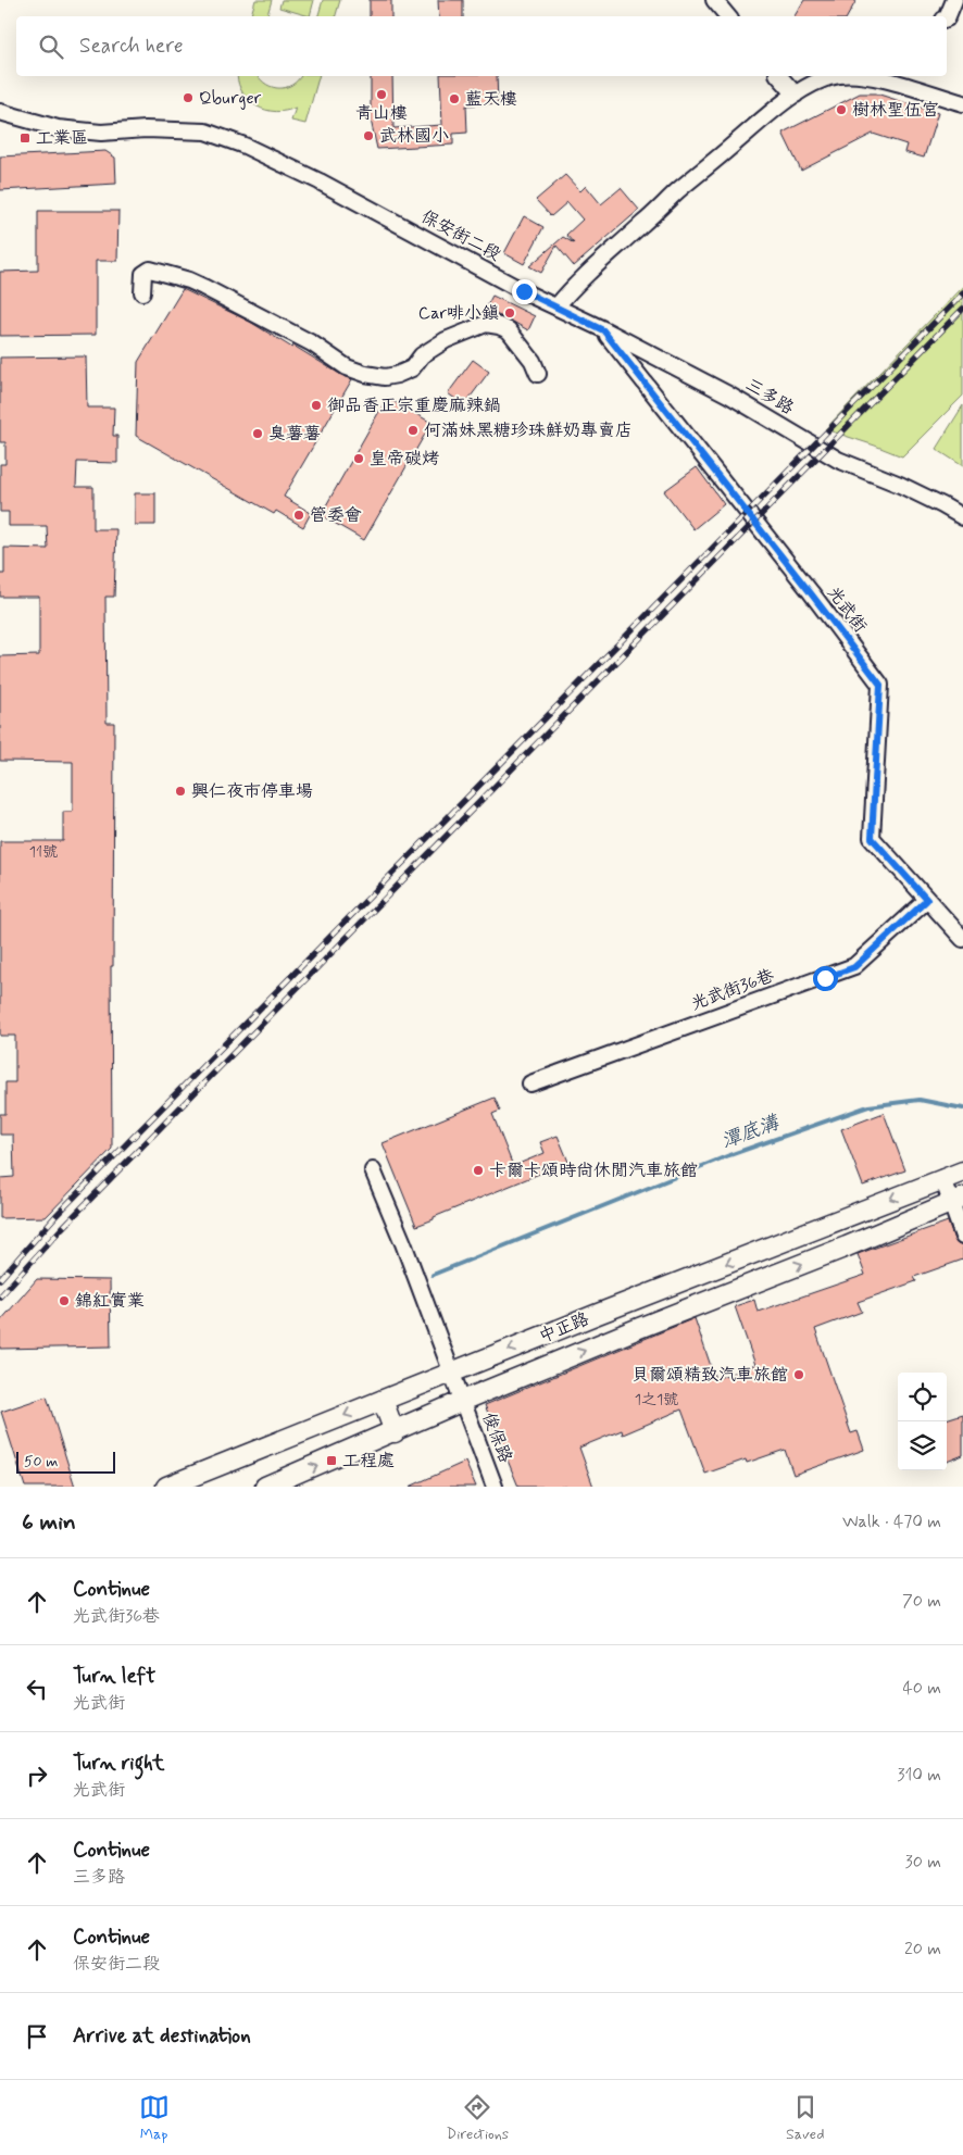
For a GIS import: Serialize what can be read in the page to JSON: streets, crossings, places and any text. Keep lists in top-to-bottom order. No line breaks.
{"streets":{"main road":["中正路"],"street":["保安街二段","三多路","光武街","光武街36巷","俊保路"]},"crossings":[["保安街二段","三多路"],["三多路","光武街"],["光武街","光武街36巷"],["中正路","俊保路"]],"water":["潭底溝"],"places":{"other":["青山樓","Qburger","藍天樓","樹林聖伍宮","武林國小","Car啡小鎮","御品香正宗重慶麻辣鍋","何滿妹黑糖珍珠鮮奶專賣店","臭薯薯","皇帝碳烤","管委會","興仁夜市停車場","卡爾卡頌時尚休閒汽車旅館","錦紅實業","貝爾頌精致汽車旅館"],"transit":["工業區","工程處"]},"house_numbers":["11號","1之1號"],"scale_bar":"50 m","page":{"search":"Search here","scale":"50 m","heading":["6 min","Walk · 470 m"],"list":[["Continue","光武街36巷","70 m"],["Turn left","光武街","40 m"],["Turn right","光武街","310 m"],["Continue","三多路","30 m"],["Continue","保安街二段","20 m"],"Arrive at destination"],"nav":["Map","Directions","Saved"]}}
